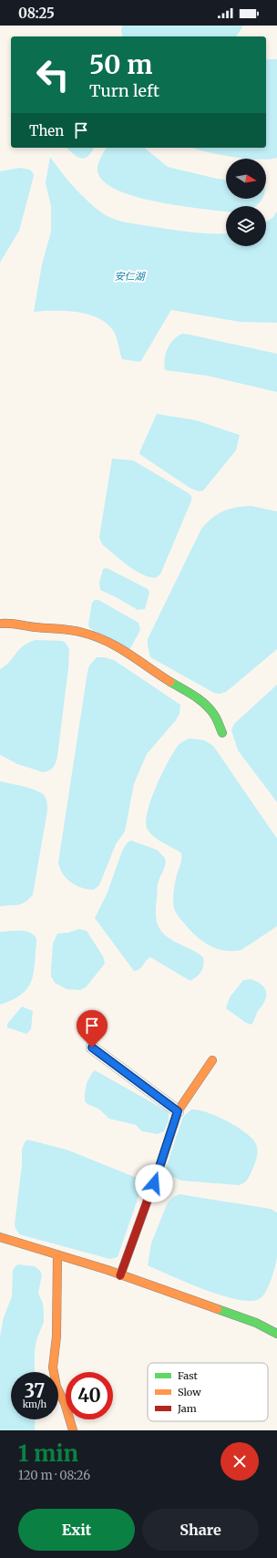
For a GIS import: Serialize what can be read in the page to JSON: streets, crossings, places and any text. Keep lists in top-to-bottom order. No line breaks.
{"water":["安仁湖"],"legend":["Fast","Slow","Jam"],"north":"right","page":{"status":"08:25","turn":["50 m","Turn left"],"then":"Then","speed":"37 km/h","limit":"40","heading":["1 min","120 m · 08:26"],"buttons":["Exit","Share"]}}
